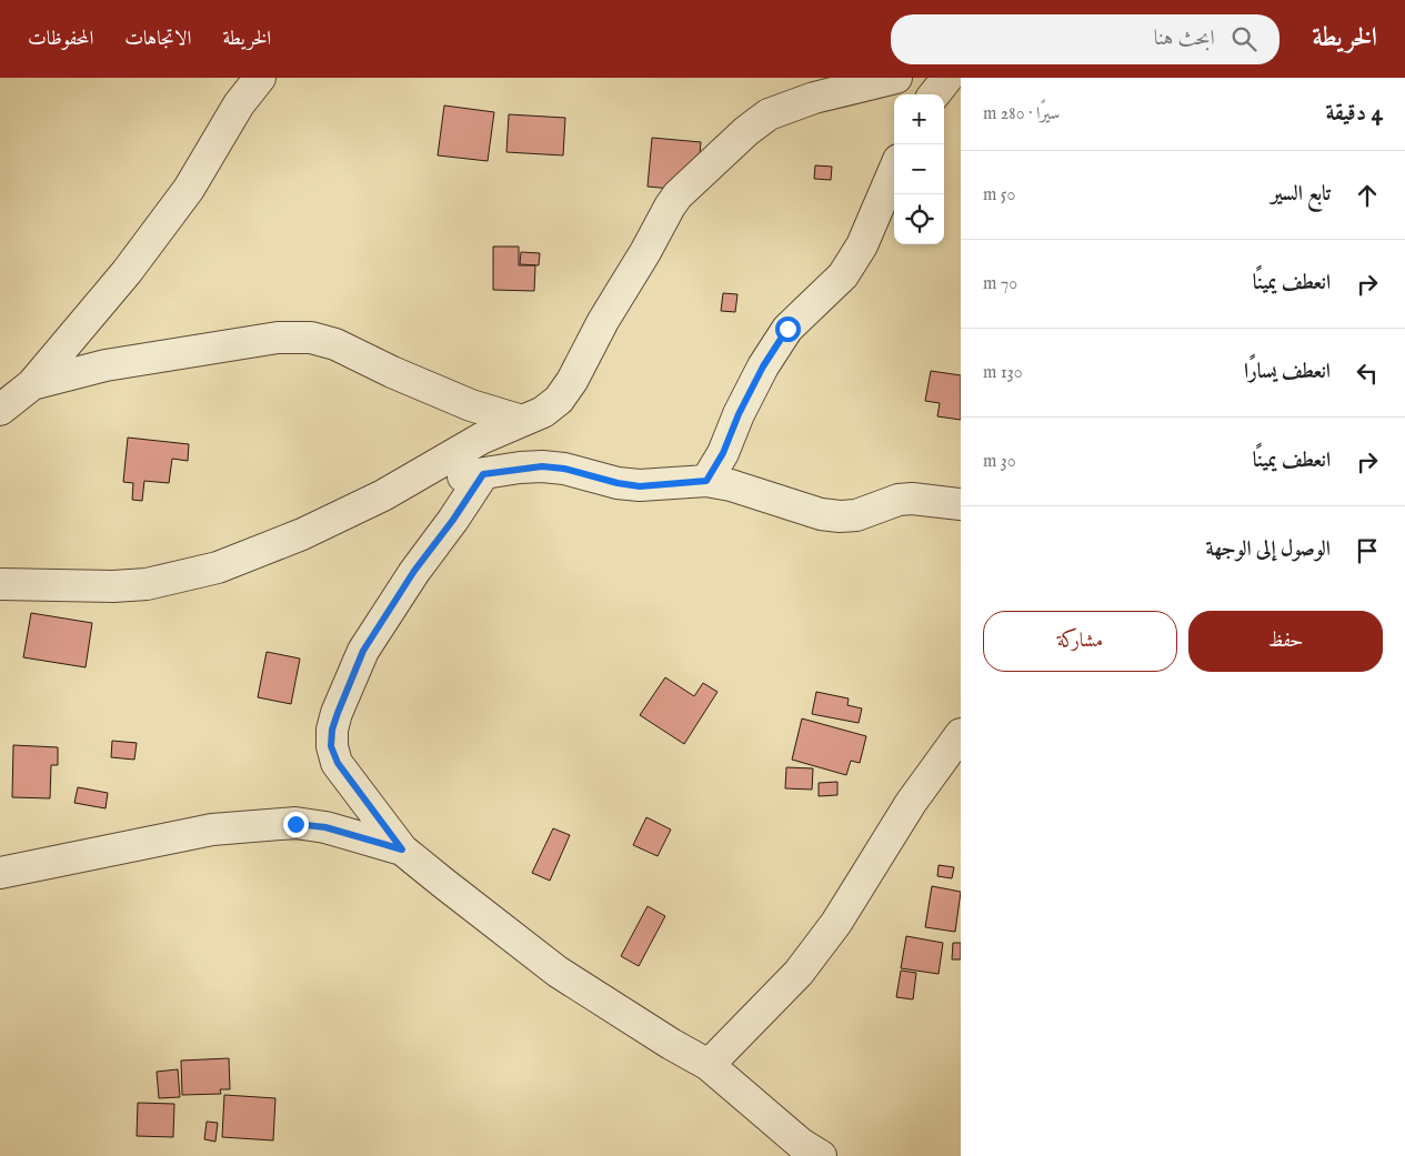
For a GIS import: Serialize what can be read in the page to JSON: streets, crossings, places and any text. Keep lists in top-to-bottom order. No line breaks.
{"page":{"header":"الخريطة","search":"ابحث هنا","nav":["الخريطة","الاتجاهات","المحفوظات"],"heading":["4 دقيقة","سيرًا · 280 m"],"map_buttons":["+","−"],"list":[["تابع السير","50 m"],["انعطف يمينًا","70 m"],["انعطف يسارًا","130 m"],["انعطف يمينًا","30 m"],"الوصول إلى الوجهة"],"buttons":["حفظ","مشاركة"]}}
